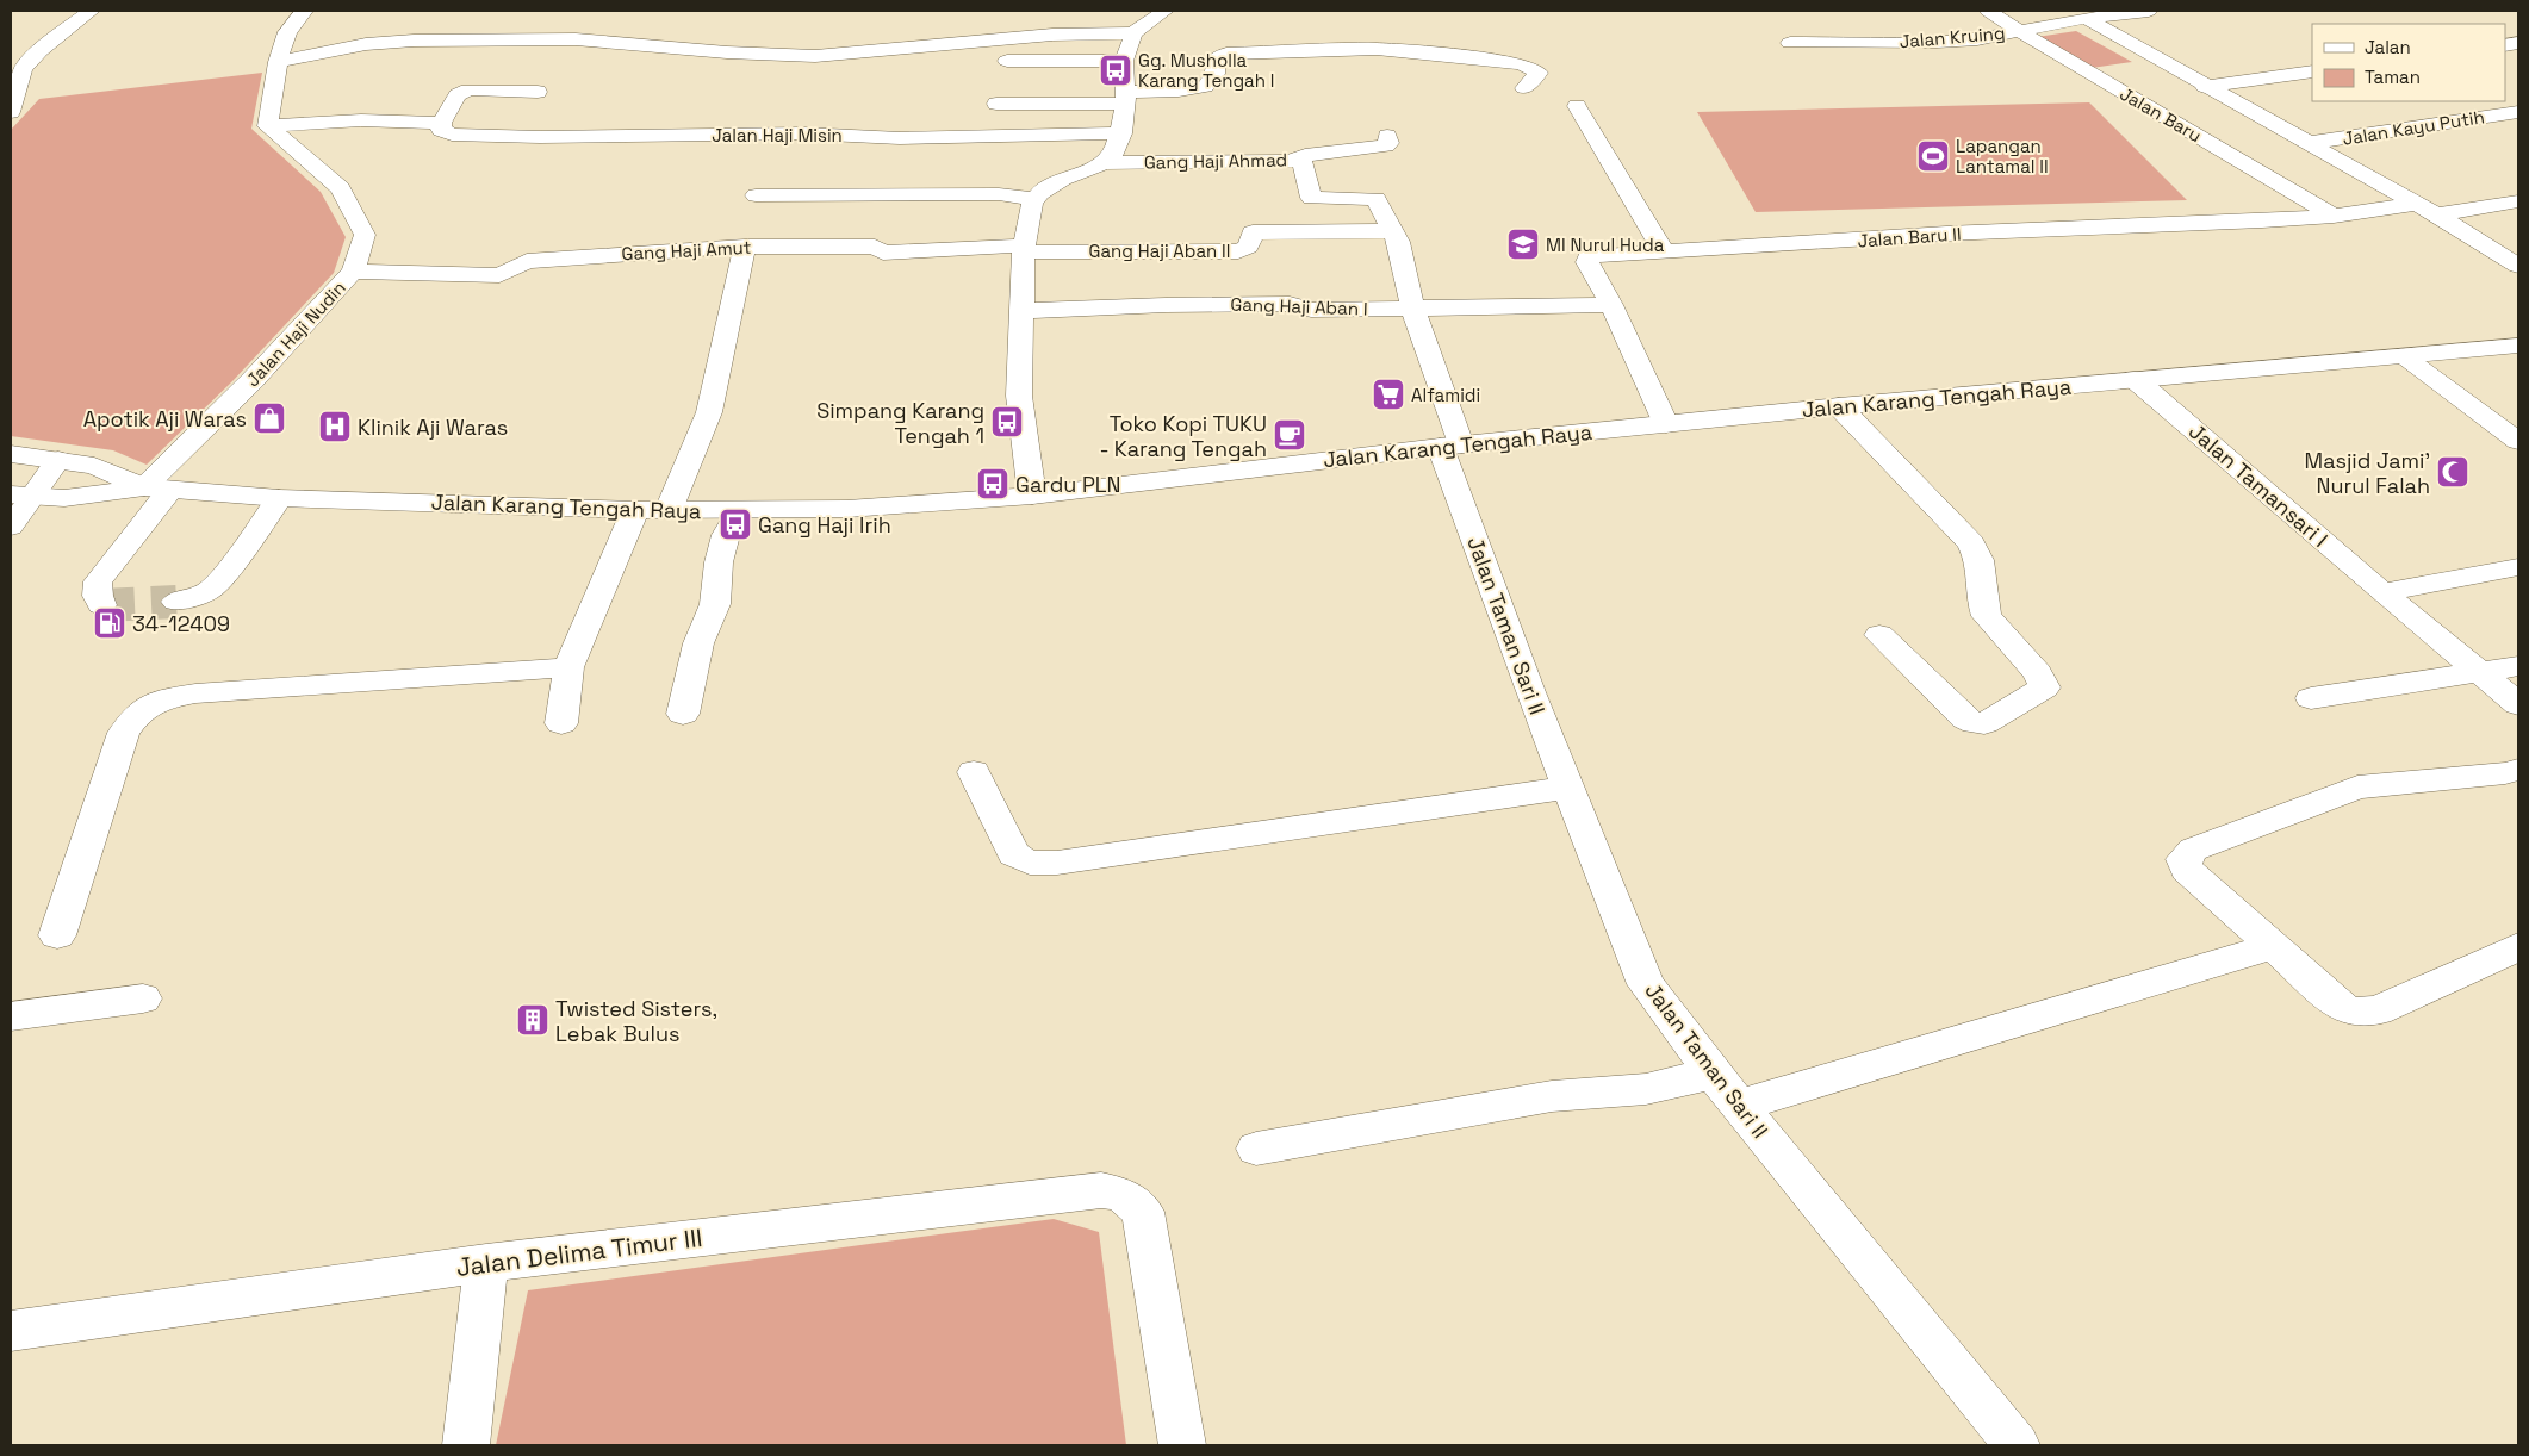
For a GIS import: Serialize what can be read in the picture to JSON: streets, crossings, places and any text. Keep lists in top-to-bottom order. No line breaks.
{"streets":{"street":["Jalan Kruing","Jalan Baru","Jalan Kayu Putih","Jalan Haji Misin","Gang Haji Ahmad","Jalan Baru II","Gang Haji Amut","Gang Haji Aban II","Gang Haji Aban I","Jalan Haji Nudin","Jalan Karang Tengah Raya","Jalan Tamansari I","Jalan Taman Sari II","Jalan Delima Timur III"]},"crossings":[["Jalan Kruing","Jalan Baru"],["Jalan Baru","Jalan Baru II"],["Gang Haji Ahmad","Jalan Taman Sari II"],["Jalan Baru II","Gang Haji Aban I"],["Jalan Baru II","Jalan Karang Tengah Raya"],["Gang Haji Amut","Gang Haji Aban II"],["Gang Haji Amut","Jalan Haji Nudin"],["Gang Haji Aban II","Jalan Taman Sari II"],["Gang Haji Aban I","Jalan Taman Sari II"],["Jalan Haji Nudin","Jalan Karang Tengah Raya"],["Jalan Karang Tengah Raya","Jalan Tamansari I"],["Jalan Karang Tengah Raya","Jalan Taman Sari II"]],"places":{"bus stop":["Gg. Musholla Karang Tengah I","Simpang Karang Tengah 1","Gardu PLN","Gang Haji Irih"],"sports":["Lapangan Lantamal II"],"school or university":["MI Nurul Huda"],"supermarket":["Alfamidi"],"shop":["Apotik Aji Waras"],"hospital":["Klinik Aji Waras"],"cafe":["Toko Kopi TUKU - Karang Tengah"],"mosque":["Masjid Jami' Nurul Falah"],"fuel station":["34-12409"],"building":["Twisted Sisters, Lebak Bulus"]},"legend":["Jalan","Taman"]}
